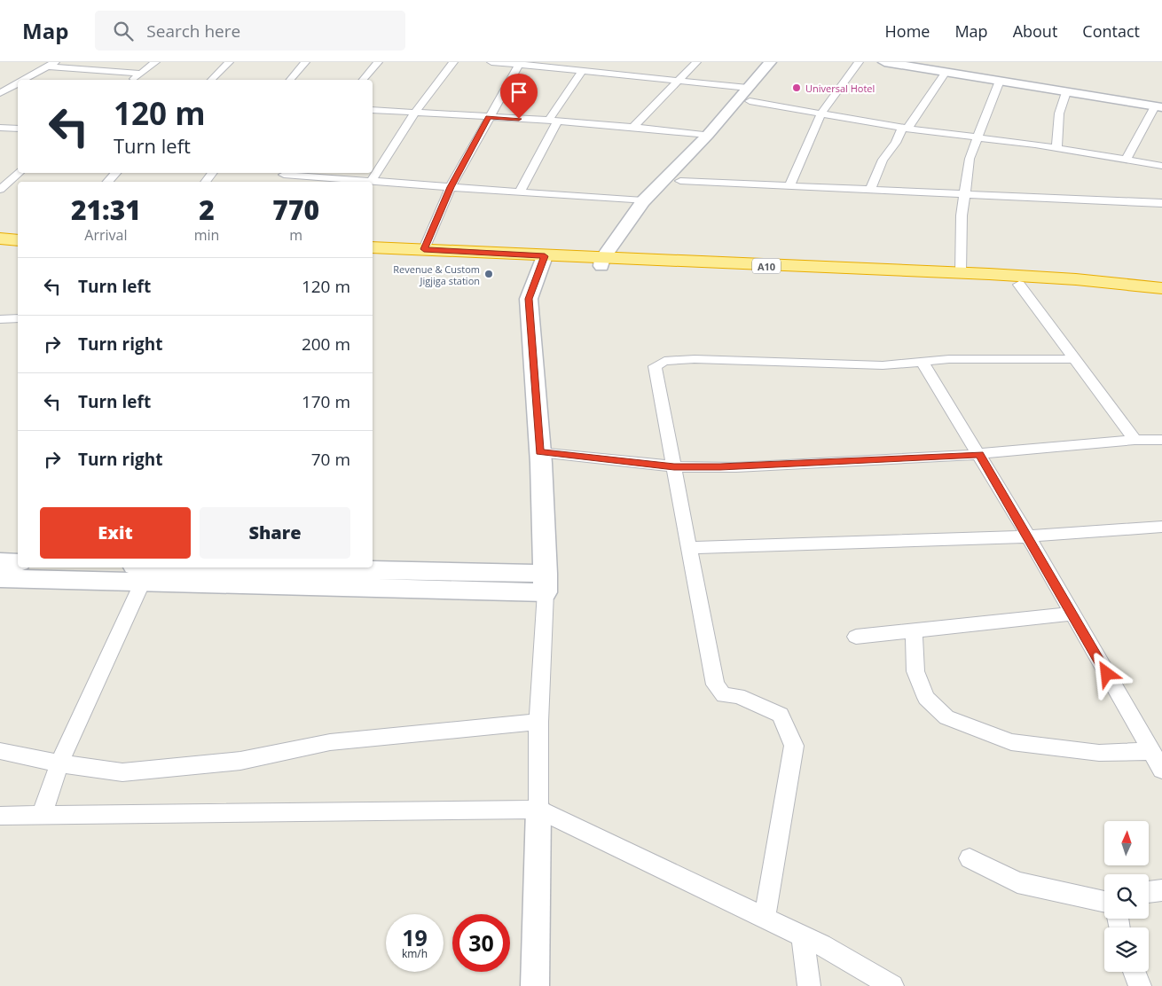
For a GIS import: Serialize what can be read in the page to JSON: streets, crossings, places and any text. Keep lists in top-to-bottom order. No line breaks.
{"streets":{"highway":["A10"]},"places":["Universal Hotel","Revenue & Custom Jigjiga station"],"north":"top","page":{"header":"Map","search":"Search here","nav":["Home","Map","About","Contact"],"turn":["120 m","Turn left"],"eta":["21:31","Arrival","2","min","770","m"],"list":[{"name":"Turn left","value":"120 m"},{"name":"Turn right","value":"200 m"},{"name":"Turn left","value":"170 m"},{"name":"Turn right","value":"70 m"}],"buttons":["Exit","Share"],"speed":"19 km/h","limit":"30"}}
